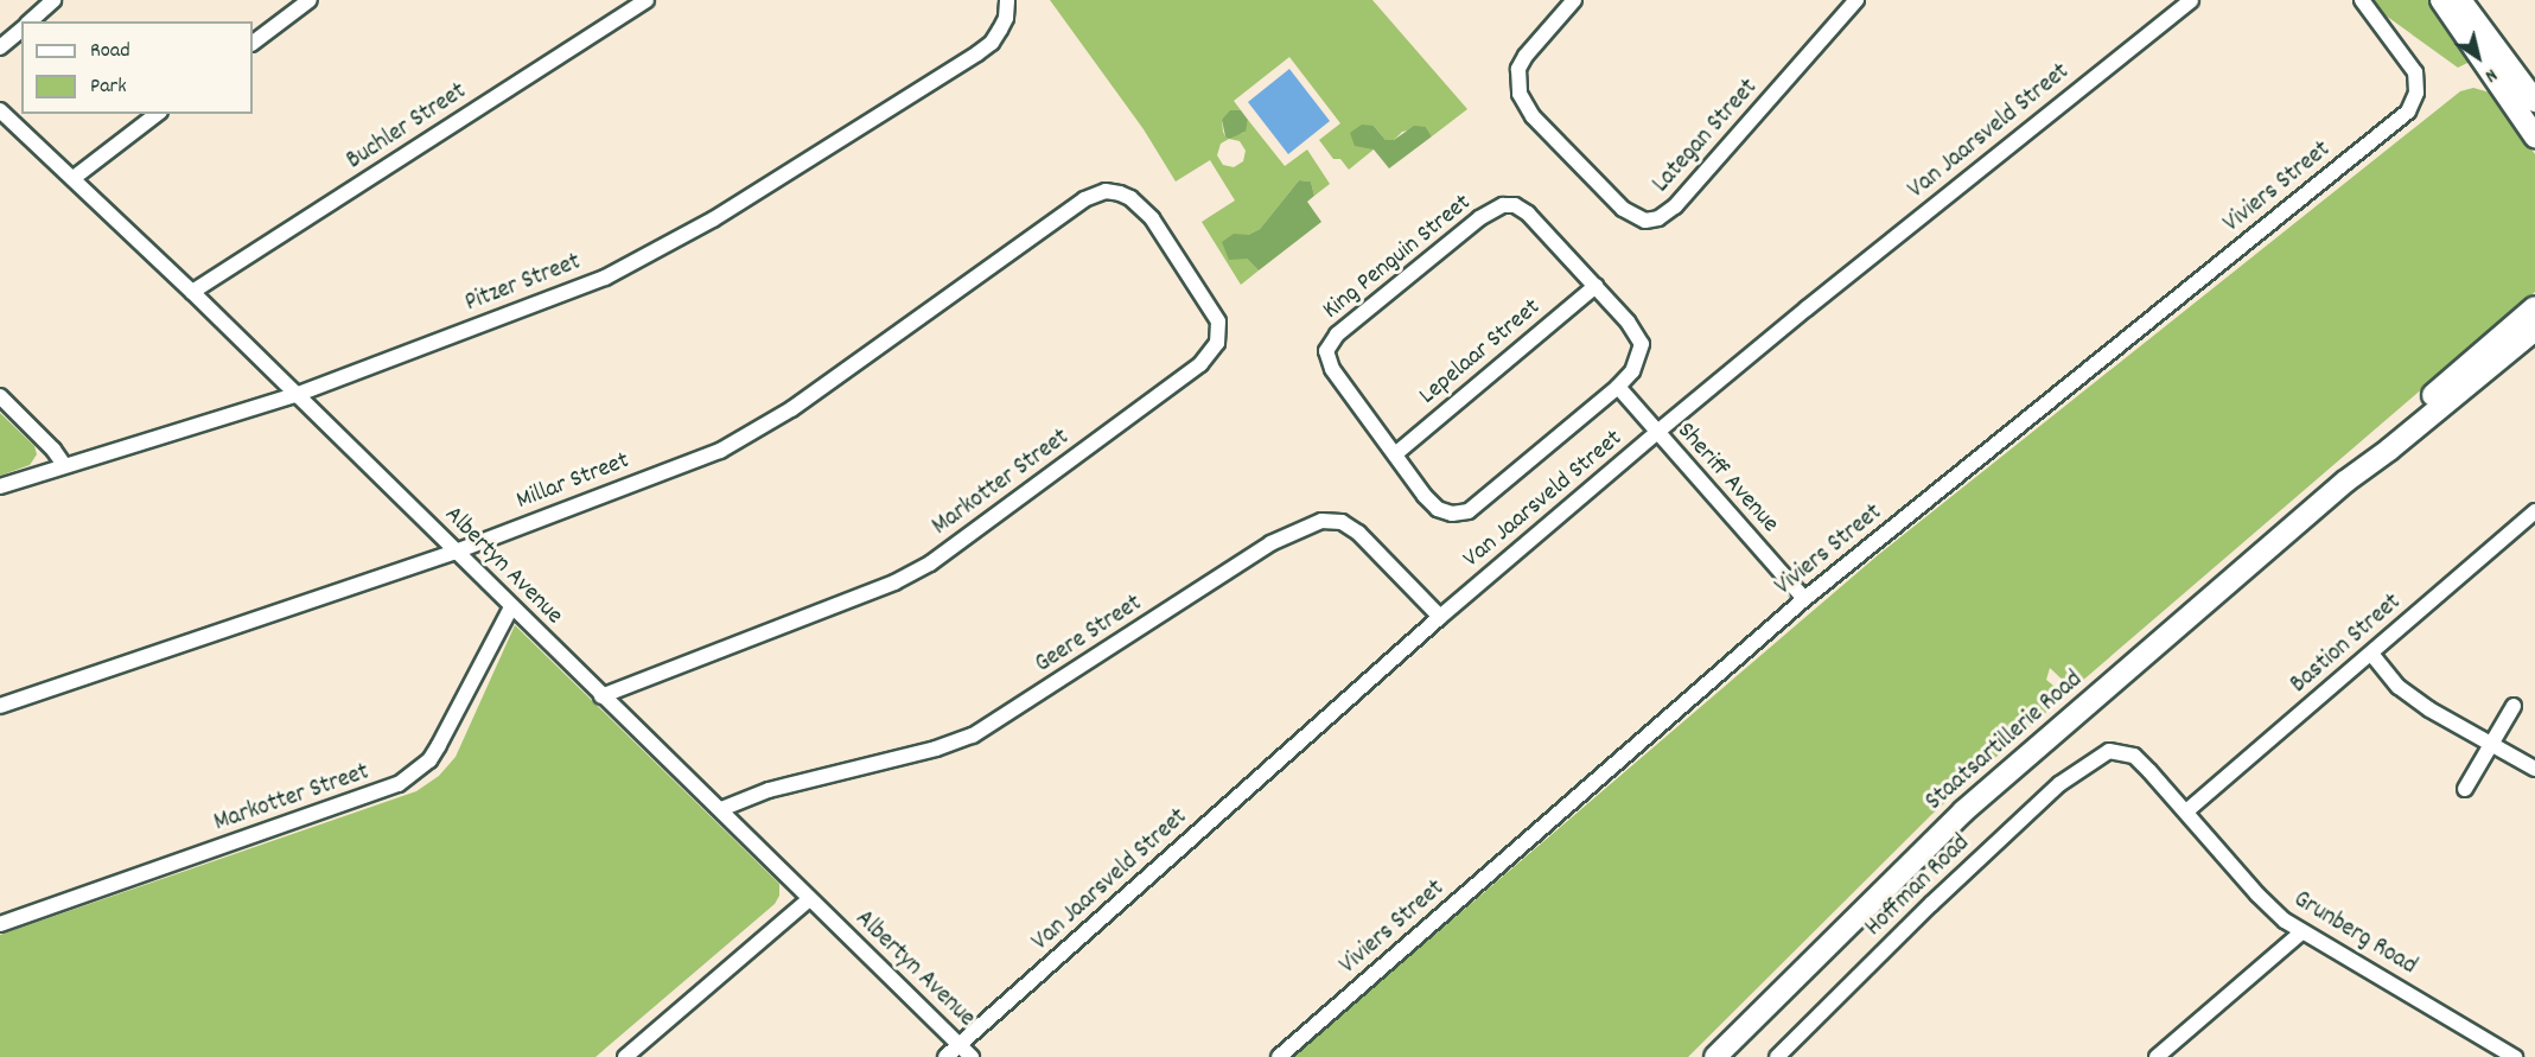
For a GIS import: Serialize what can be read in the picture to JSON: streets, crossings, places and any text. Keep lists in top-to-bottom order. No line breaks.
{"streets":{"street":["Buchler Street","Van Jaarsveld Street","Lategan Street","Viviers Street","King Penguin Street","Pitzer Street","Lepelaar Street","Sheriff Avenue","Millar Street","Markotter Street","Albertyn Avenue","Geere Street","Bastion Street","Staatsartillerie Road","Hoffman Road","Grunberg Road"]},"crossings":[["Buchler Street","Albertyn Avenue"],["Van Jaarsveld Street","Sheriff Avenue"],["Van Jaarsveld Street","Albertyn Avenue"],["Van Jaarsveld Street","Geere Street"],["Viviers Street","Sheriff Avenue"],["King Penguin Street","Lepelaar Street"],["King Penguin Street","Sheriff Avenue"],["Pitzer Street","Albertyn Avenue"],["Millar Street","Markotter Street"],["Millar Street","Albertyn Avenue"],["Markotter Street","Albertyn Avenue"],["Albertyn Avenue","Geere Street"],["Bastion Street","Grunberg Road"],["Hoffman Road","Grunberg Road"]],"legend":["Road","Park"],"north":"bottom right"}
